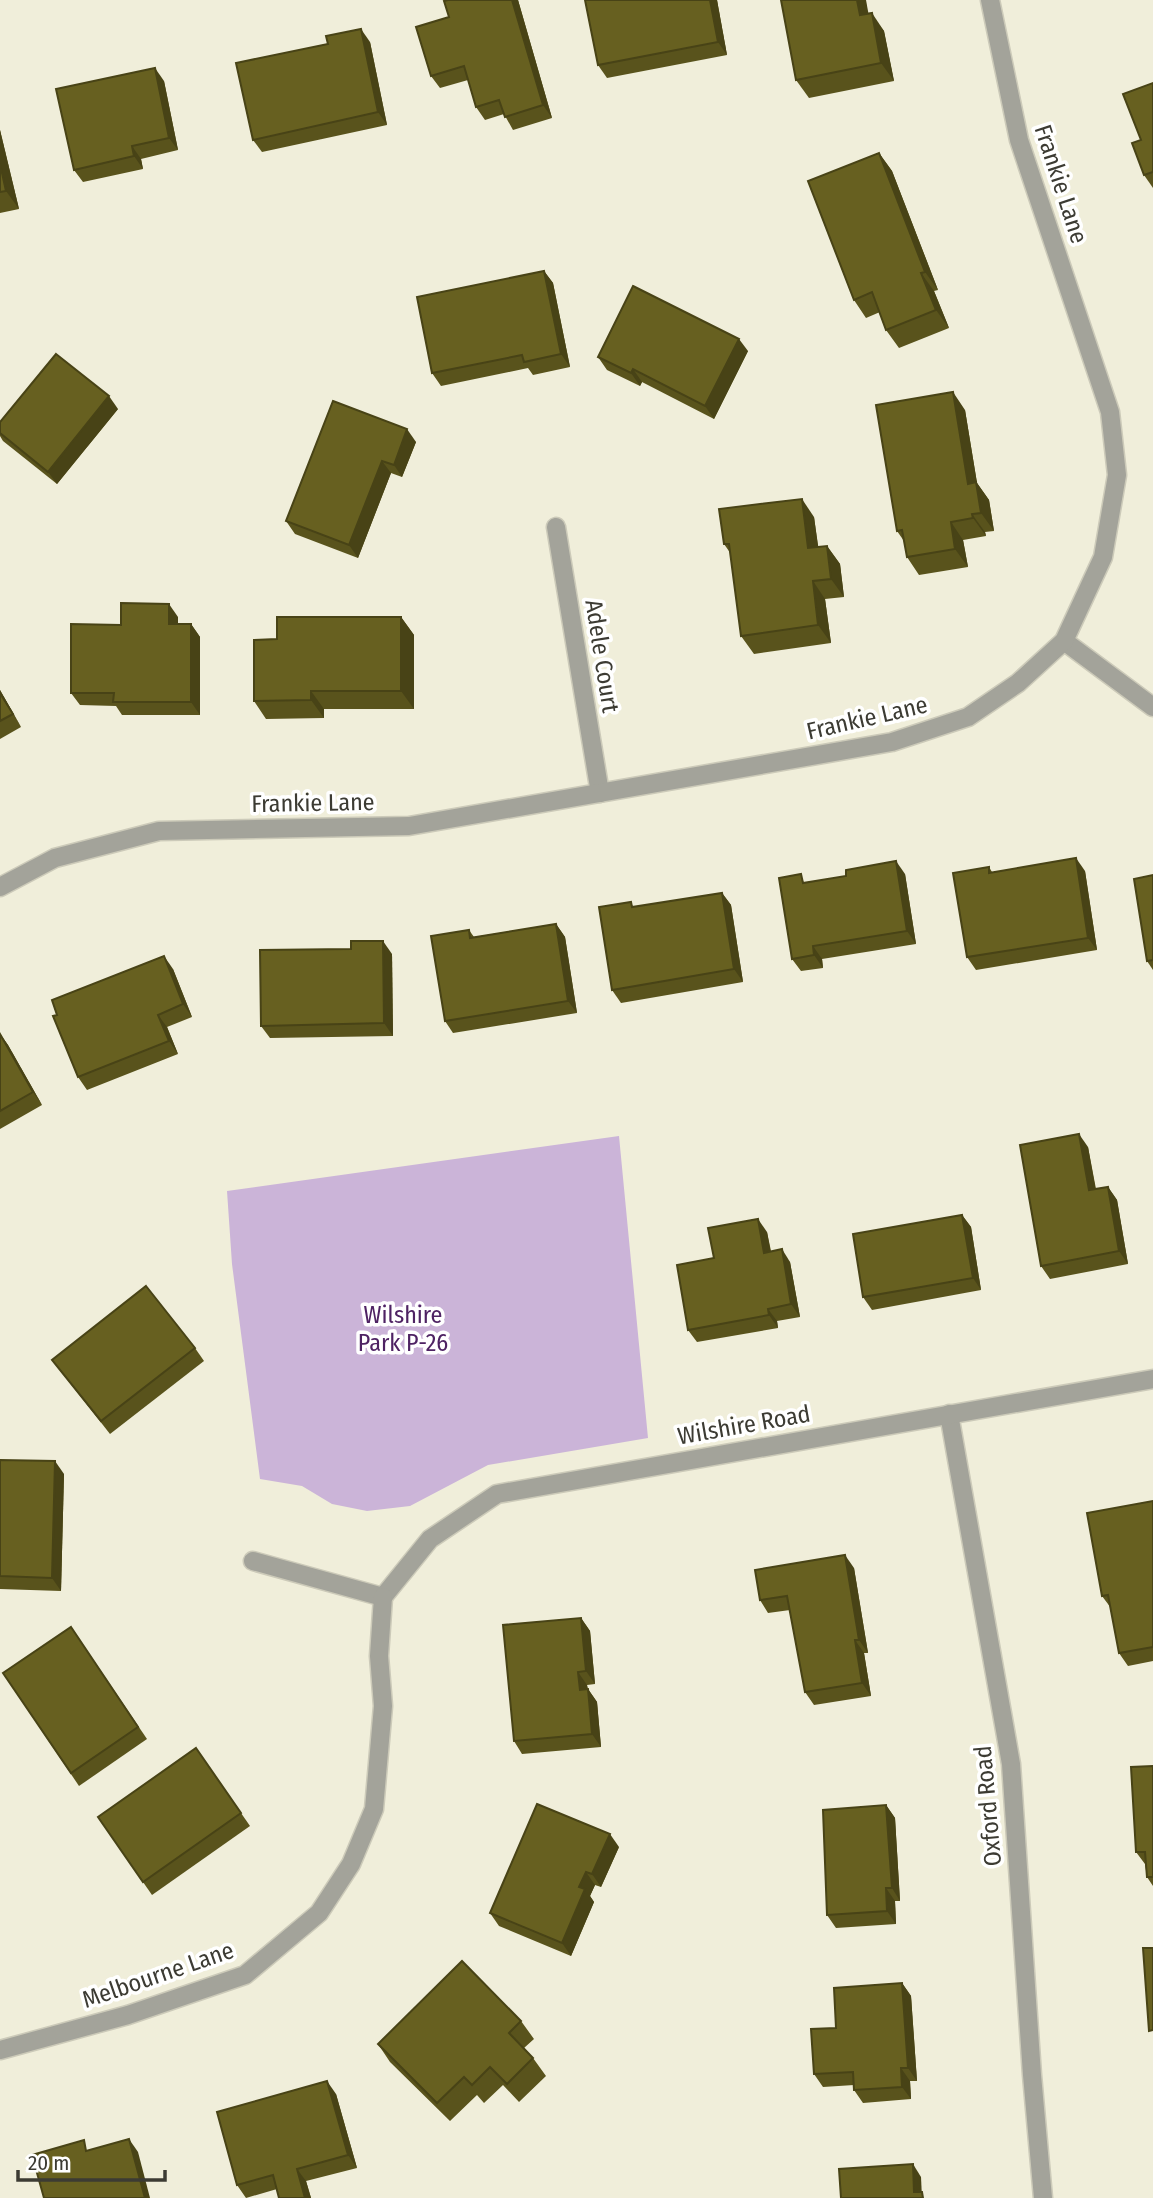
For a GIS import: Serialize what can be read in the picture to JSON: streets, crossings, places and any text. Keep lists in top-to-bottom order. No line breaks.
{"streets":{"street":["Frankie Lane","Adele Court","Wilshire Road","Oxford Road","Melbourne Lane"]},"crossings":[["Frankie Lane","Adele Court"],["Wilshire Road","Oxford Road"],["Wilshire Road","Melbourne Lane"]],"parks":["Wilshire Park P-26"],"scale_bar":"20 m"}
